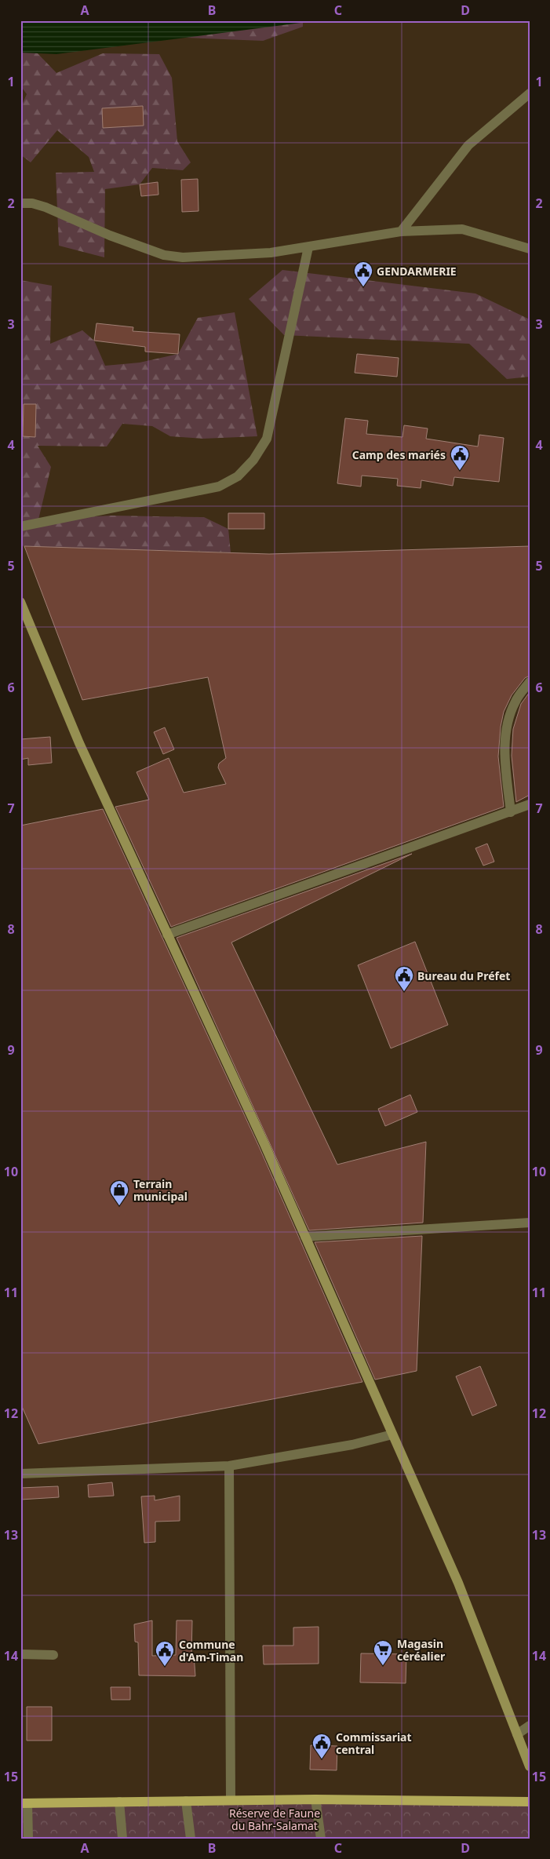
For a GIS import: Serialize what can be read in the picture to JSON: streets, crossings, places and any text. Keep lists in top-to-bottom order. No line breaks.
{"parks":["Réserve de Faune du Bahr-Salamat"],"places":{"public building":["GENDARMERIE","Camp des mariés","Bureau du Préfet","Commune d'Am-Timan","Commissariat central"],"shop":["Terrain municipal"],"supermarket":["Magasin céréalier"]},"grid":{"columns":["A","B","C","D"],"rows":["1","2","3","4","5","6","7","8","9","10","11","12","13","14","15"]}}
